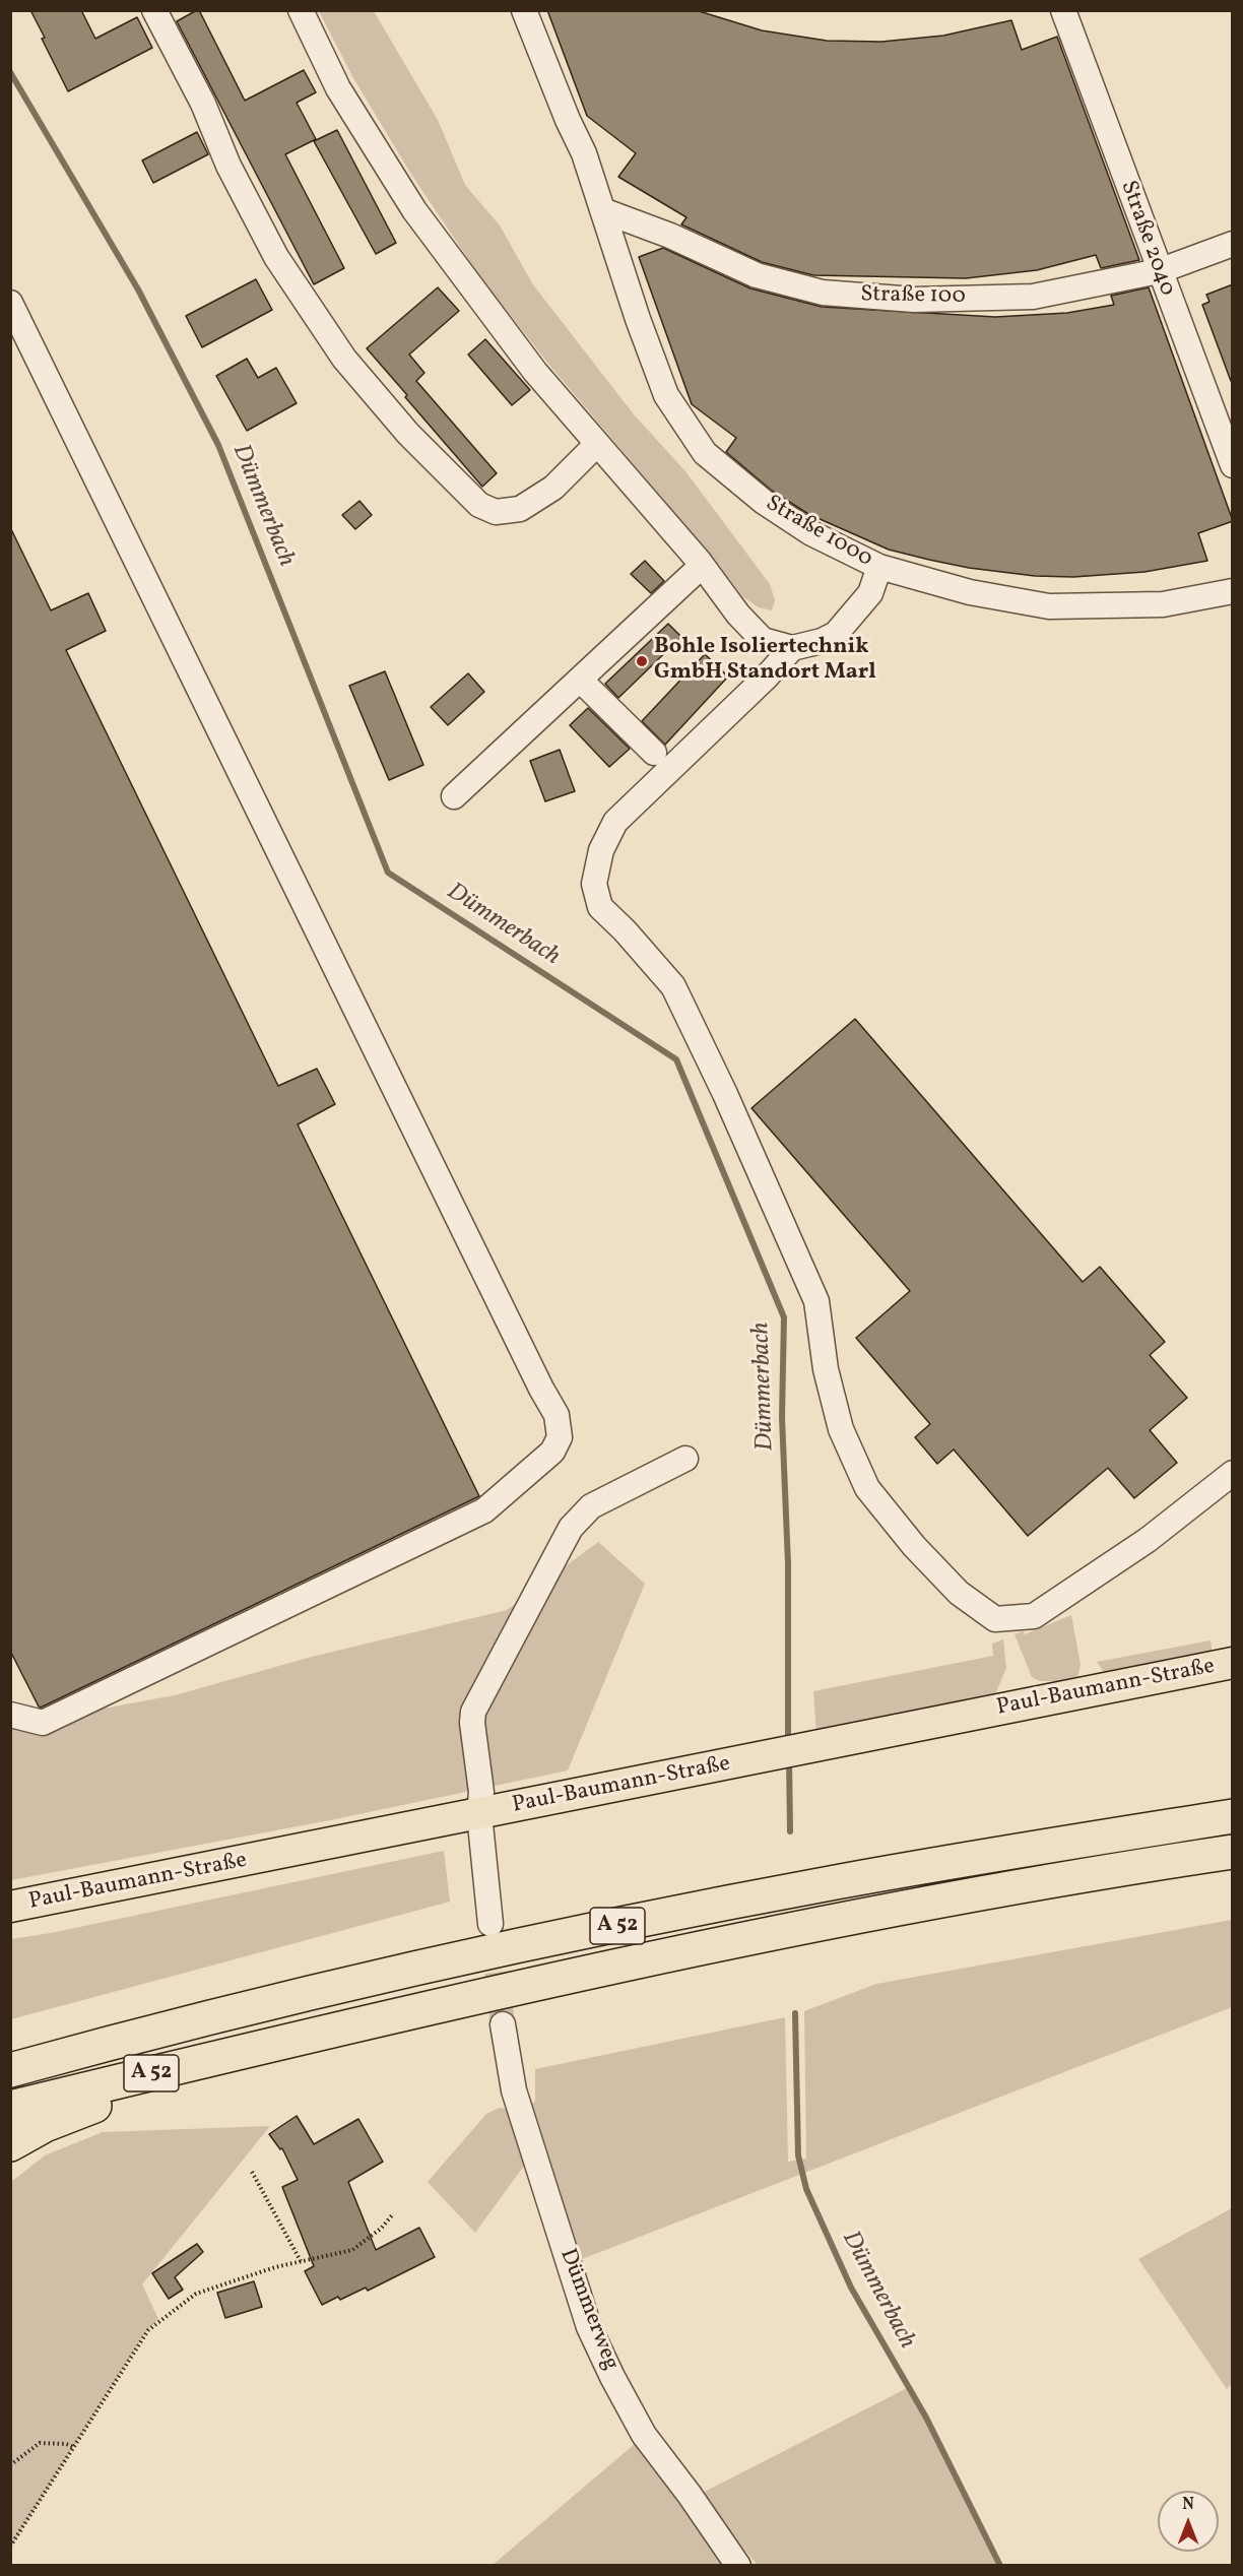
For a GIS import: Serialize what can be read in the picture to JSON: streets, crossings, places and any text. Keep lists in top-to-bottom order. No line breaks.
{"streets":{"highway":["A 52"],"main road":["Paul-Baumann-Straße"],"street":["Straße 2040","Straße 100","Straße 1000","Dümmerweg"]},"crossings":[["Straße 2040","Straße 100"],["Straße 100","Straße 1000"]],"water":["Dümmerbach"],"places":["Bohle Isoliertechnik GmbH Standort Marl"],"north":"top"}
